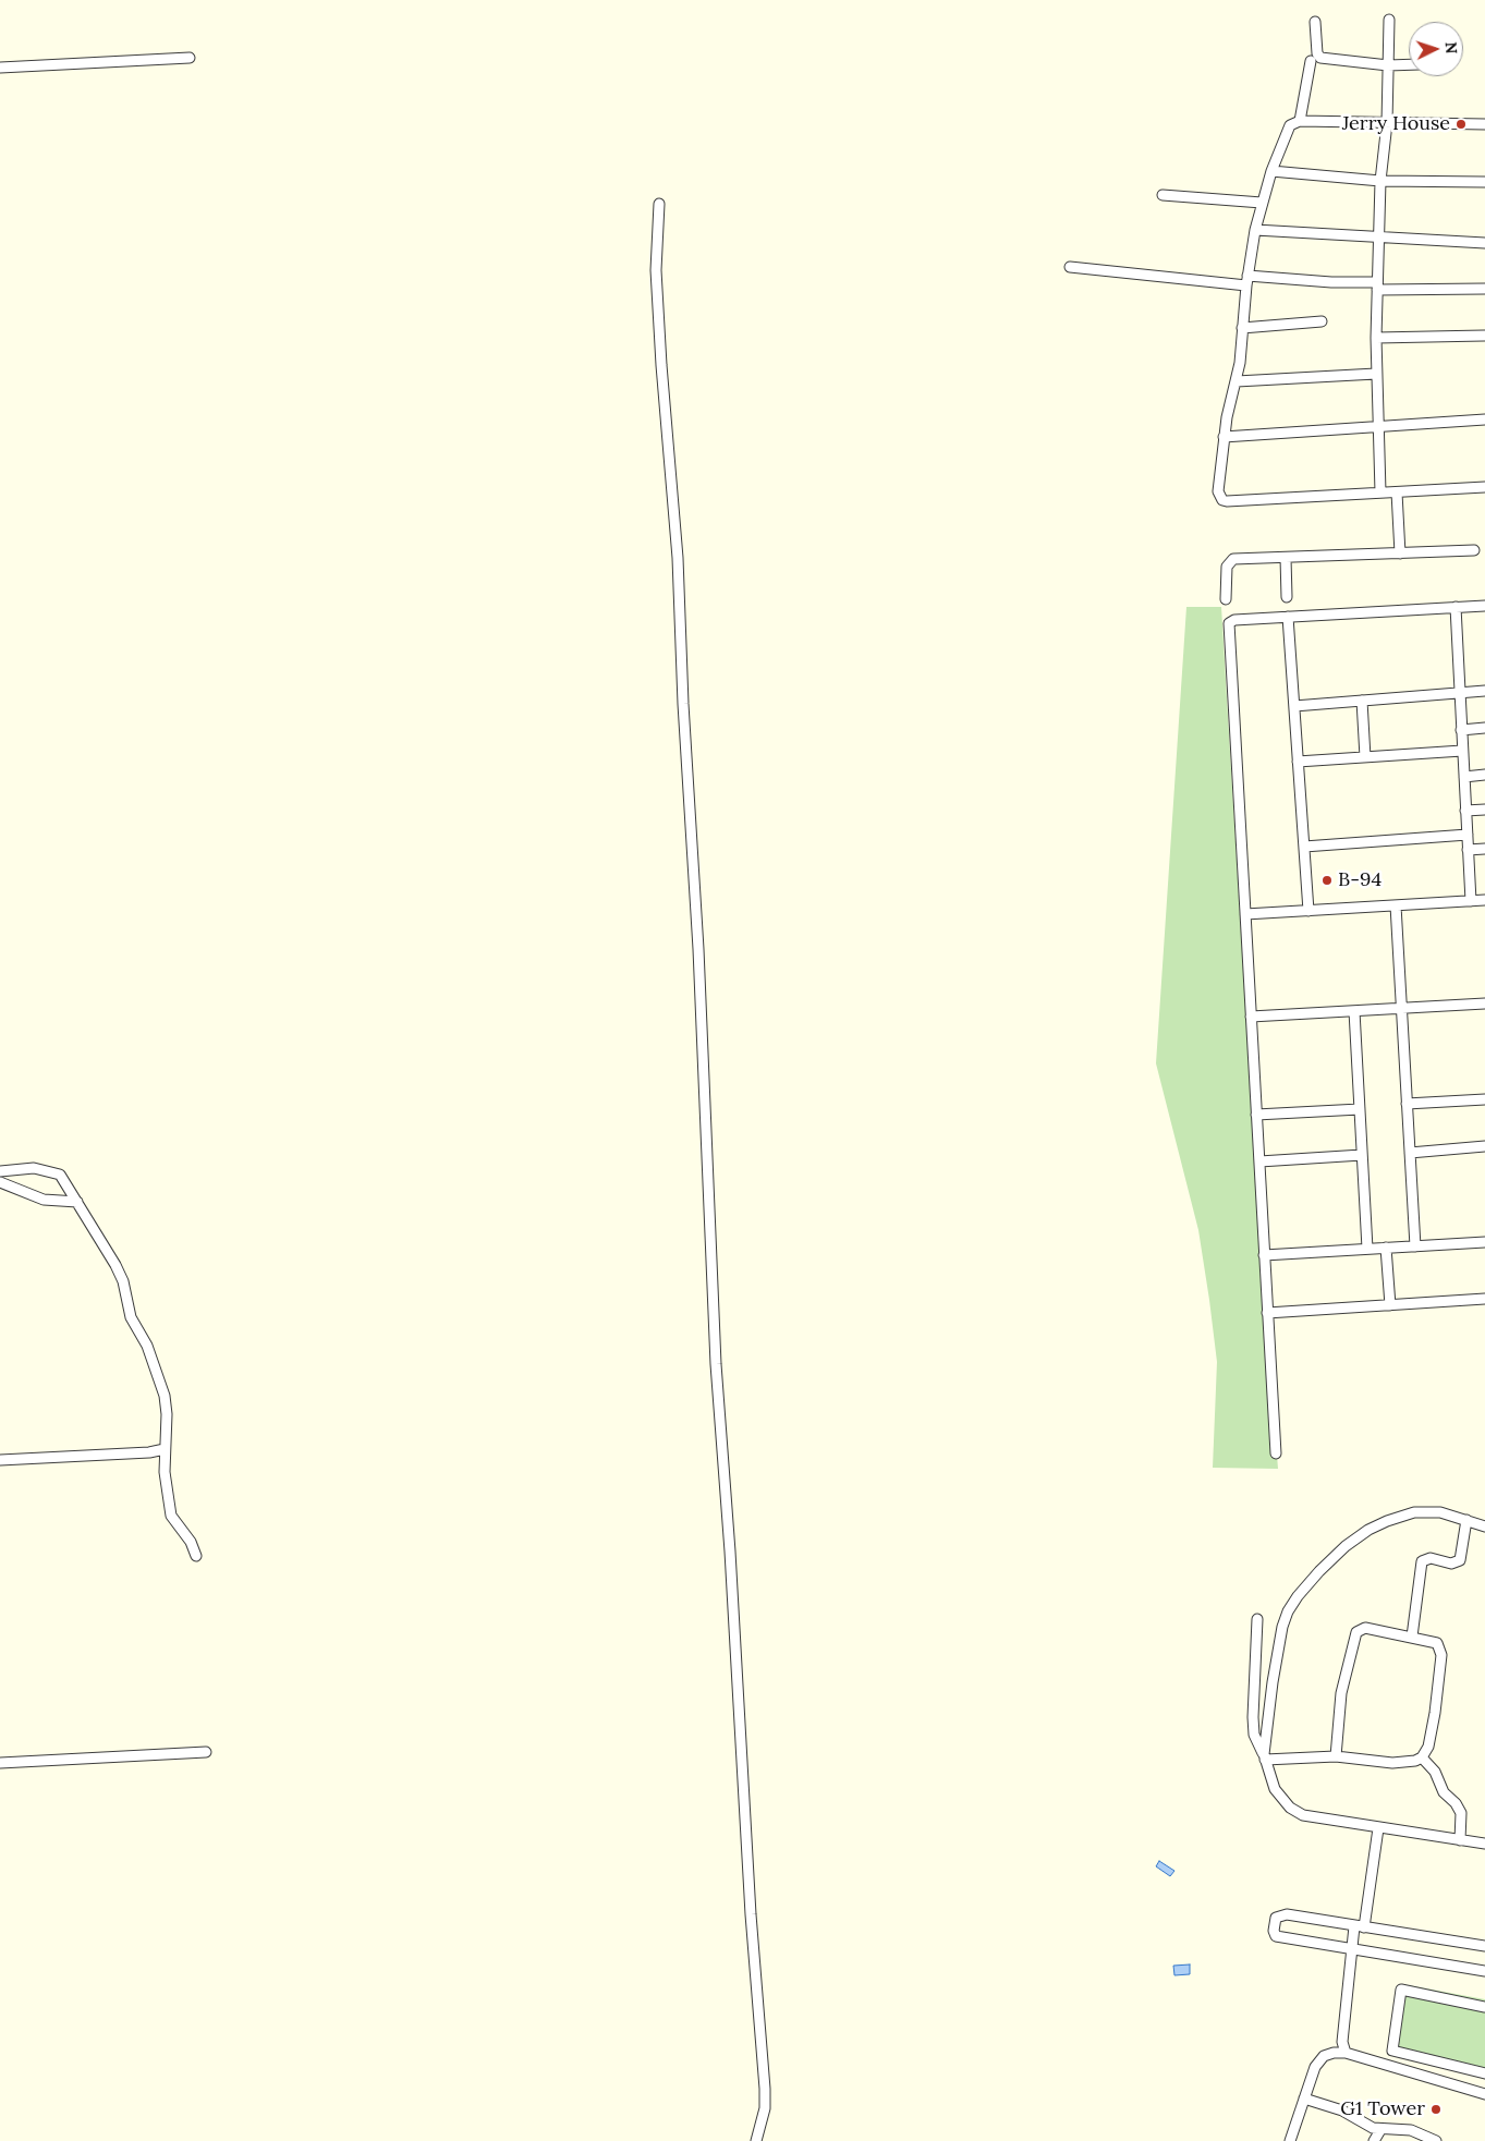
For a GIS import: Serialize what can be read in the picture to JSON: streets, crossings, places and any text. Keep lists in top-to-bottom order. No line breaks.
{"places":["Jerry House","B-94","G1 Tower"],"north":"right"}
